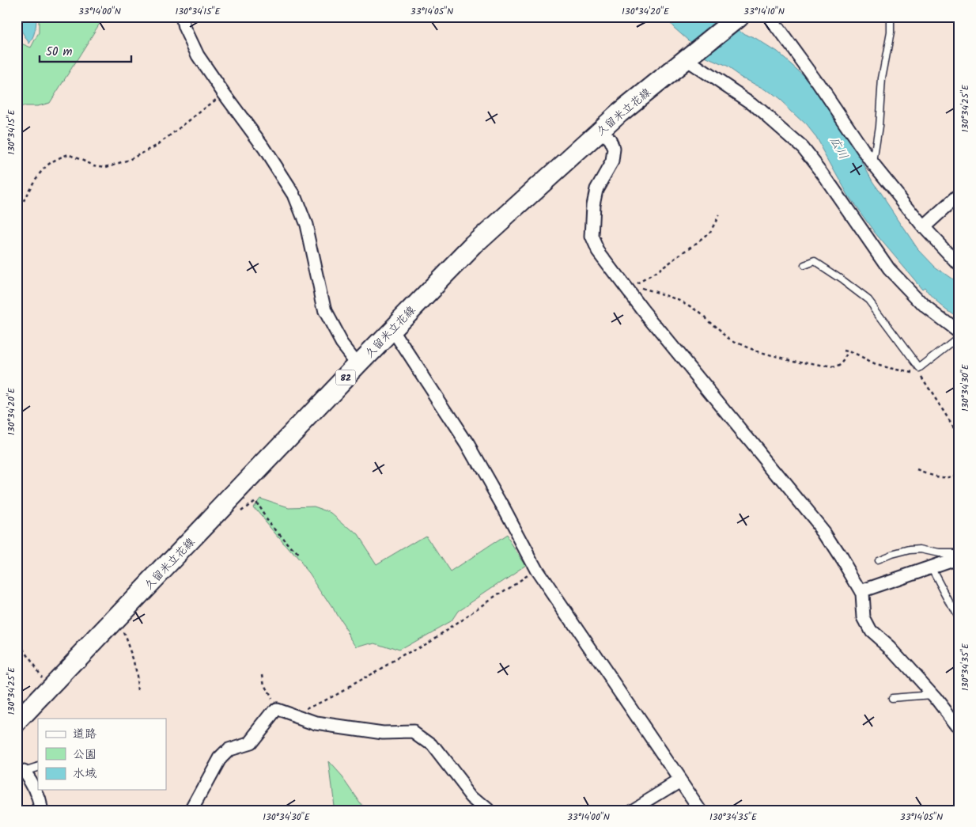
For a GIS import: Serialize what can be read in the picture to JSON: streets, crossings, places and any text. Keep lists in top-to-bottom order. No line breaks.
{"streets":{"main road":["久留米立花線","82"]},"water":["広川"],"legend":["道路","公園","水域"],"scale_bar":"50 m","coordinates":["33°14'00\"N","130°34'15\"E","33°14'05\"N","130°34'20\"E","33°14'10\"N","130°34'25\"E","130°34'30\"E","130°34'35\"E"]}
